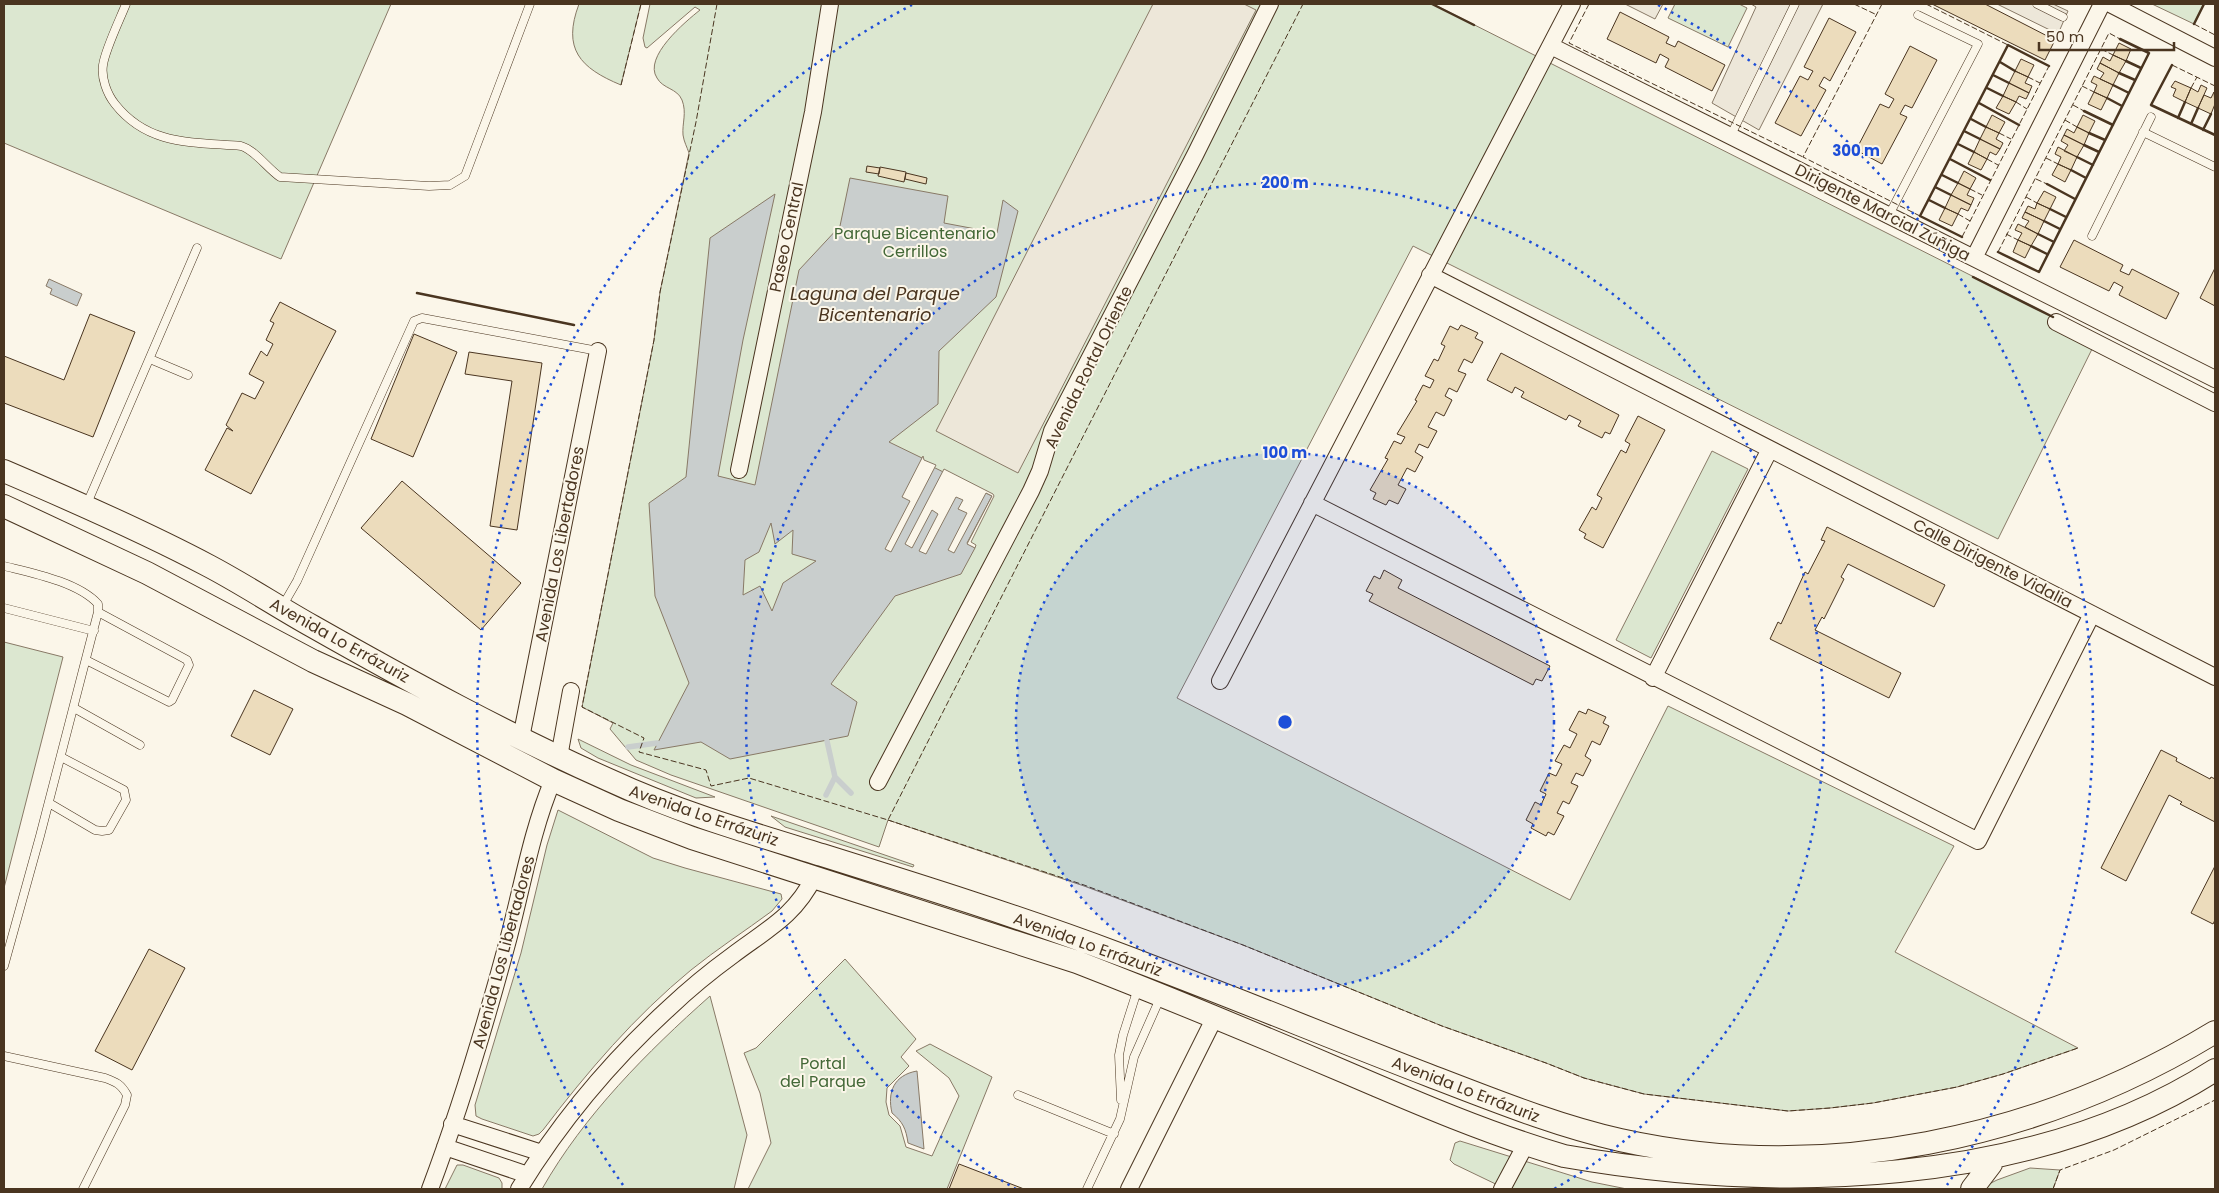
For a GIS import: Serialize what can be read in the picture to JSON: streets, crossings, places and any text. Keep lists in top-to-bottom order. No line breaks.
{"streets":{"main road":["Avenida Lo Errázuriz"],"street":["Dirigente Marcial Zúñiga","Paseo Central","Avenida Portal Oriente","Avenida Los Libertadores","Calle Dirigente Vidalia"]},"crossings":[["Avenida Los Libertadores","Avenida Lo Errázuriz"]],"water":["Laguna del Parque Bicentenario"],"parks":["Parque Bicentenario Cerrillos","Portal del Parque"],"scale_bar":"50 m","rings":["300 m","200 m","100 m"]}
